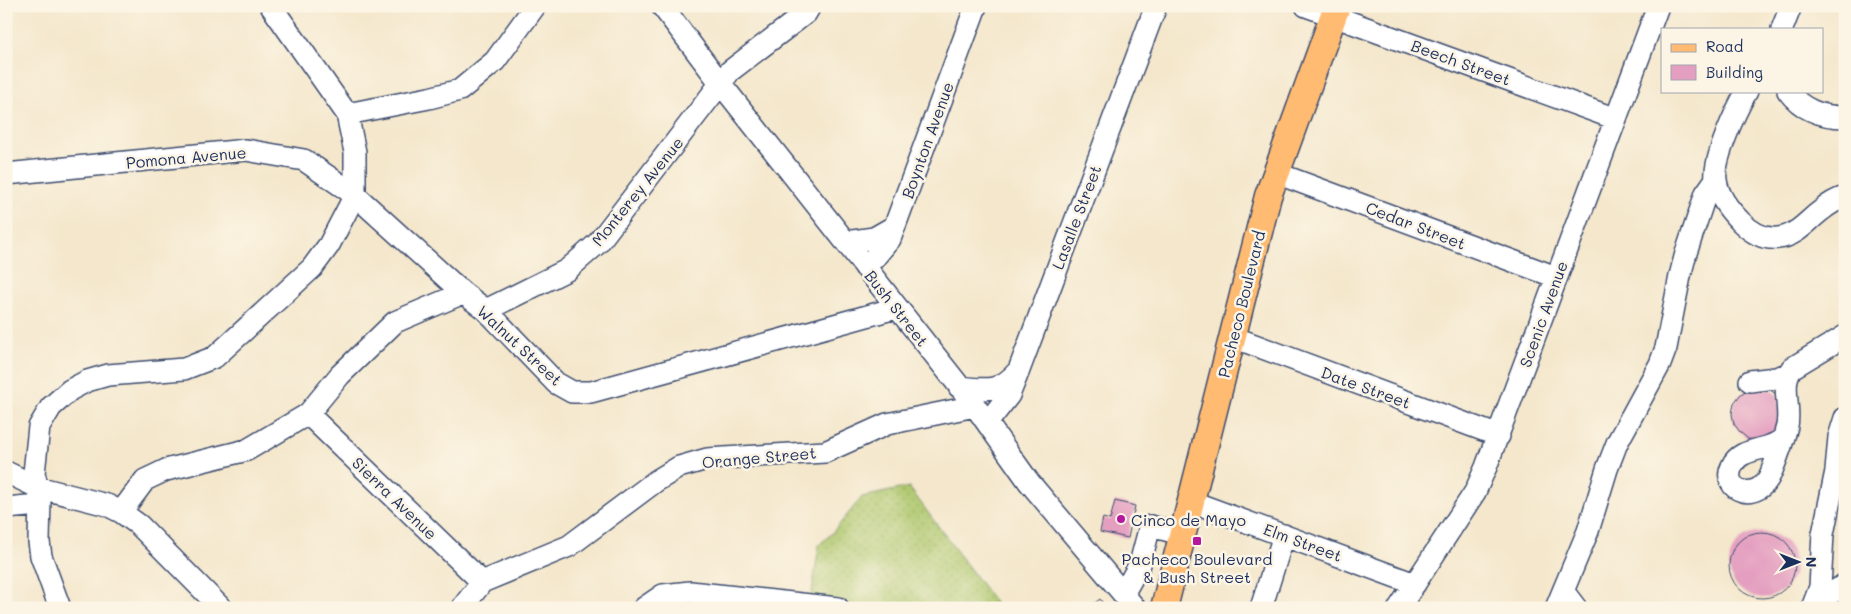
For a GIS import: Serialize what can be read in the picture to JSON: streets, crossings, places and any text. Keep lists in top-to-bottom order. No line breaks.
{"streets":{"main road":["Pacheco Boulevard"],"street":["Beech Street","Boynton Avenue","Pomona Avenue","Monterey Avenue","Lasalle Street","Cedar Street","Bush Street","Scenic Avenue","Walnut Street","Date Street","Orange Street","Sierra Avenue","Elm Street"]},"crossings":[["Beech Street","Pacheco Boulevard"],["Beech Street","Scenic Avenue"],["Boynton Avenue","Bush Street"],["Pomona Avenue","Walnut Street"],["Monterey Avenue","Bush Street"],["Monterey Avenue","Walnut Street"],["Lasalle Street","Bush Street"],["Cedar Street","Pacheco Boulevard"],["Cedar Street","Scenic Avenue"],["Pacheco Boulevard","Date Street"],["Pacheco Boulevard","Elm Street"],["Bush Street","Walnut Street"],["Bush Street","Orange Street"],["Scenic Avenue","Date Street"],["Scenic Avenue","Elm Street"],["Orange Street","Sierra Avenue"]],"places":{"other":["Cinco de Mayo"],"transit":["Pacheco Boulevard & Bush Street"]},"legend":["Road","Building"],"north":"right"}
